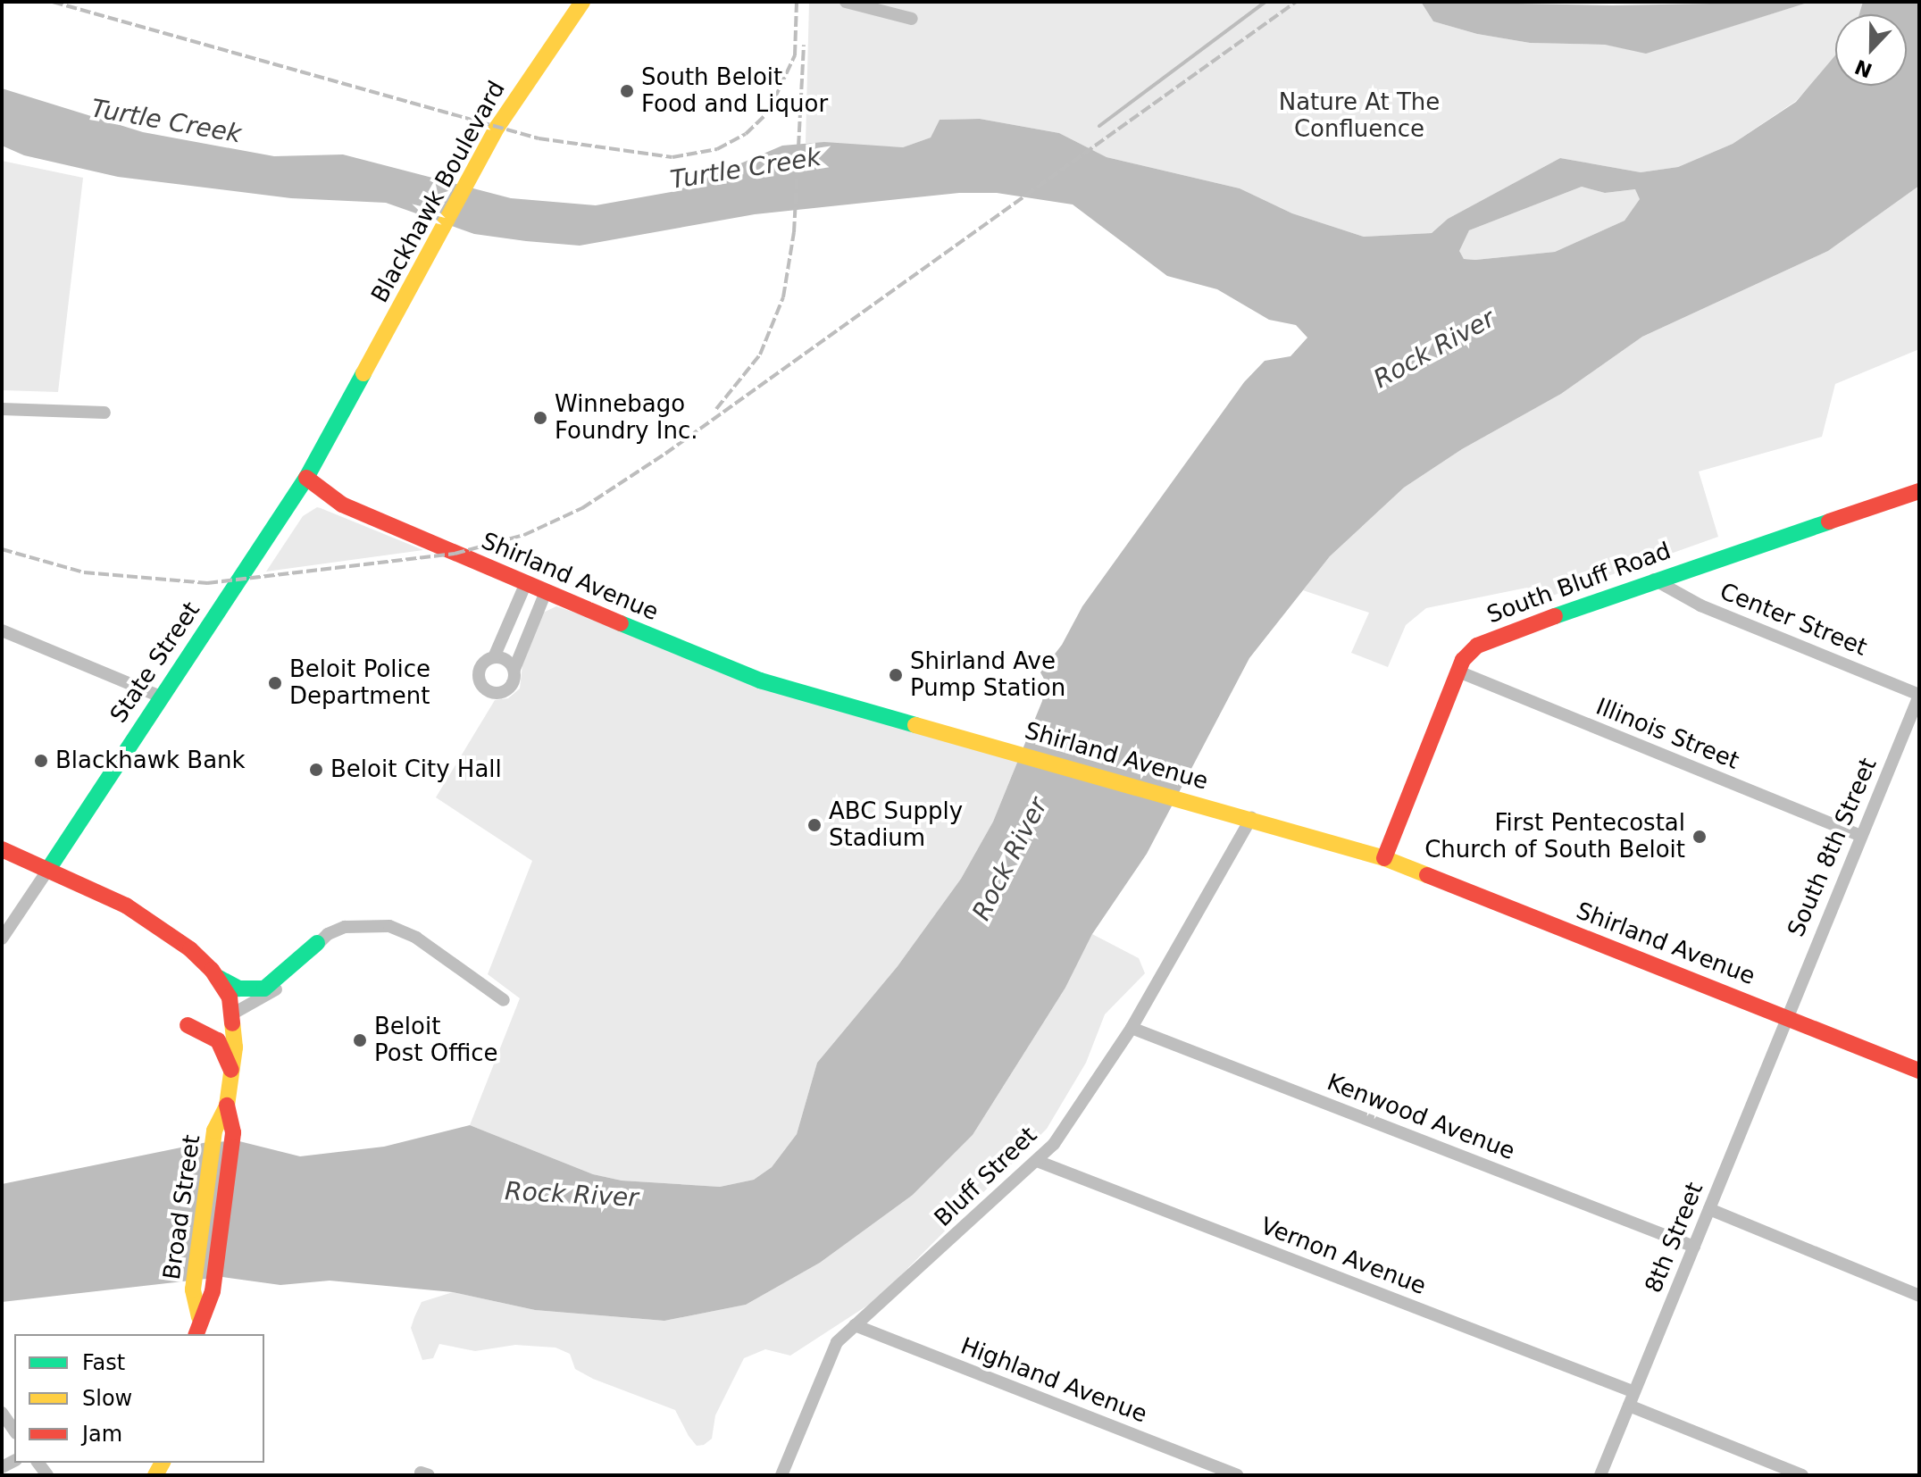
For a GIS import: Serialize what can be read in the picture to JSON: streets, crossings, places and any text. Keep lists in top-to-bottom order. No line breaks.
{"streets":{"street":["Blackhawk Boulevard","Shirland Avenue","South Bluff Road","Center Street","State Street","Illinois Street","South 8th Street","Kenwood Avenue","Bluff Street","Broad Street","8th Street","Vernon Avenue","Highland Avenue"]},"crossings":[["Blackhawk Boulevard","State Street"],["Shirland Avenue","South Bluff Road"],["Shirland Avenue","State Street"],["Shirland Avenue","South 8th Street"],["Shirland Avenue","Bluff Street"],["Shirland Avenue","8th Street"],["South Bluff Road","Center Street"],["South Bluff Road","Illinois Street"],["Center Street","South 8th Street"],["State Street","Broad Street"],["Illinois Street","South 8th Street"],["South 8th Street","8th Street"],["Kenwood Avenue","Bluff Street"],["Kenwood Avenue","8th Street"],["Bluff Street","Vernon Avenue"],["Bluff Street","Highland Avenue"],["8th Street","Vernon Avenue"]],"water":["Turtle Creek","Rock River"],"parks":["Nature At The Confluence"],"places":["South Beloit Food and Liquor","Winnebago Foundry Inc.","Shirland Ave Pump Station","Beloit Police Department","Blackhawk Bank","Beloit City Hall","ABC Supply Stadium","First Pentecostal Church of South Beloit","Beloit Post Office"],"legend":["Fast","Slow","Jam"],"north":"bottom"}
